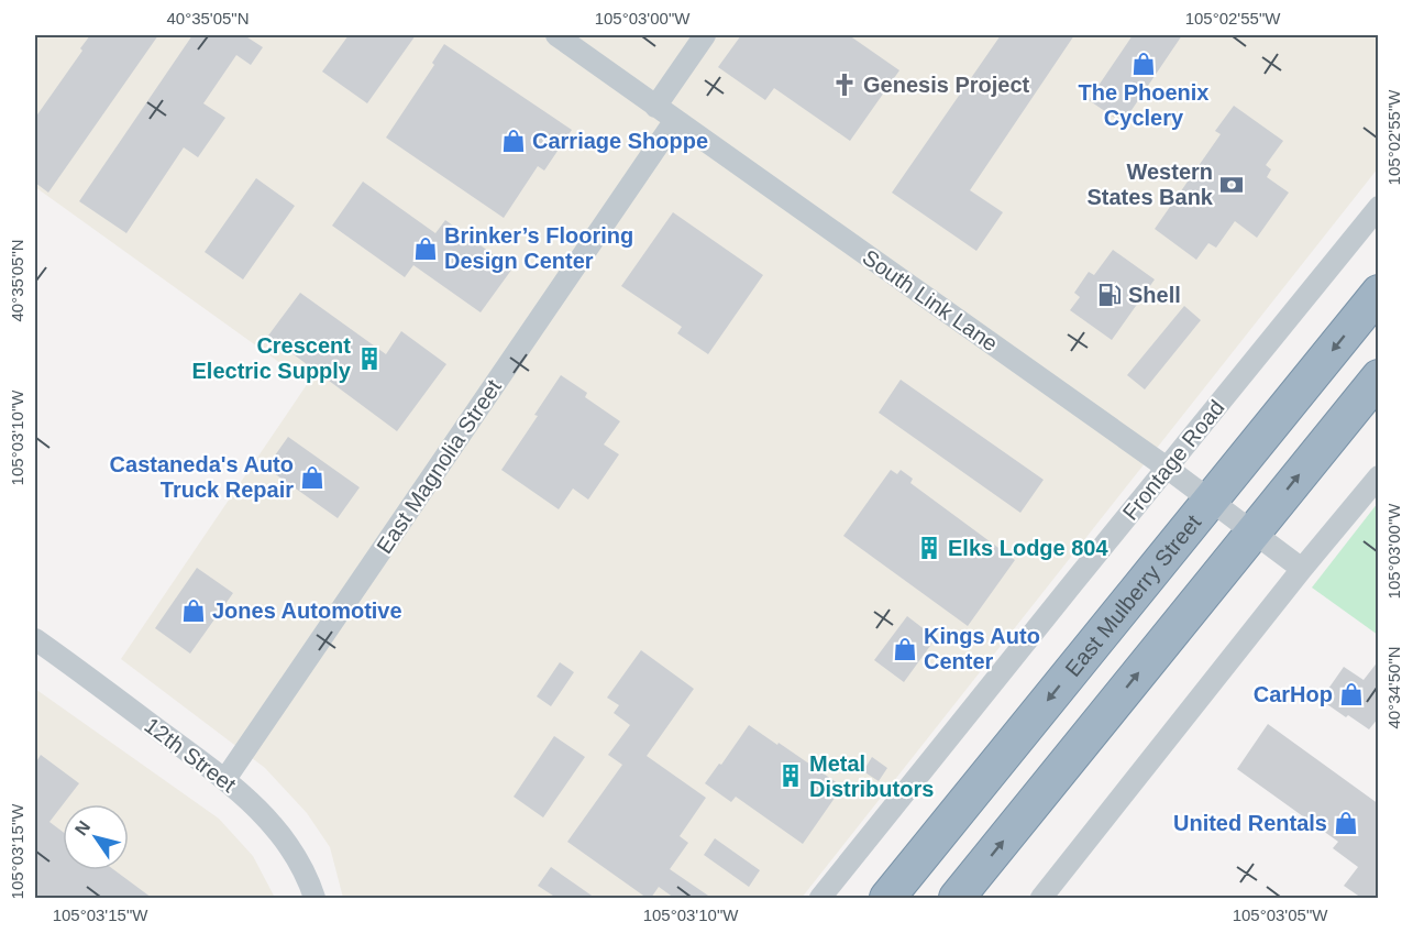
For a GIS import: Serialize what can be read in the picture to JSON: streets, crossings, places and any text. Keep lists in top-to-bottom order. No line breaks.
{"streets":{"highway":["East Mulberry Street"],"street":["South Link Lane","Frontage Road","East Magnolia Street","12th Street"]},"crossings":[["South Link Lane","Frontage Road"],["South Link Lane","East Magnolia Street"],["South Link Lane","East Mulberry Street"],["East Magnolia Street","12th Street"]],"places":{"shop":["The Phoenix Cyclery","Carriage Shoppe","Brinker’s Flooring Design Center","Castaneda's Auto Truck Repair","Jones Automotive","Kings Auto Center","CarHop","United Rentals"],"church":["Genesis Project"],"bank":["Western States Bank"],"fuel station":["Shell"],"building":["Crescent Electric Supply","Elks Lodge 804","Metal Distributors"]},"north":"top left","coordinates":["40°35'05\"N","105°03'00\"W","105°02'55\"W","105°03'10\"W","40°34'50\"N","105°03'15\"W","105°03'05\"W"]}
